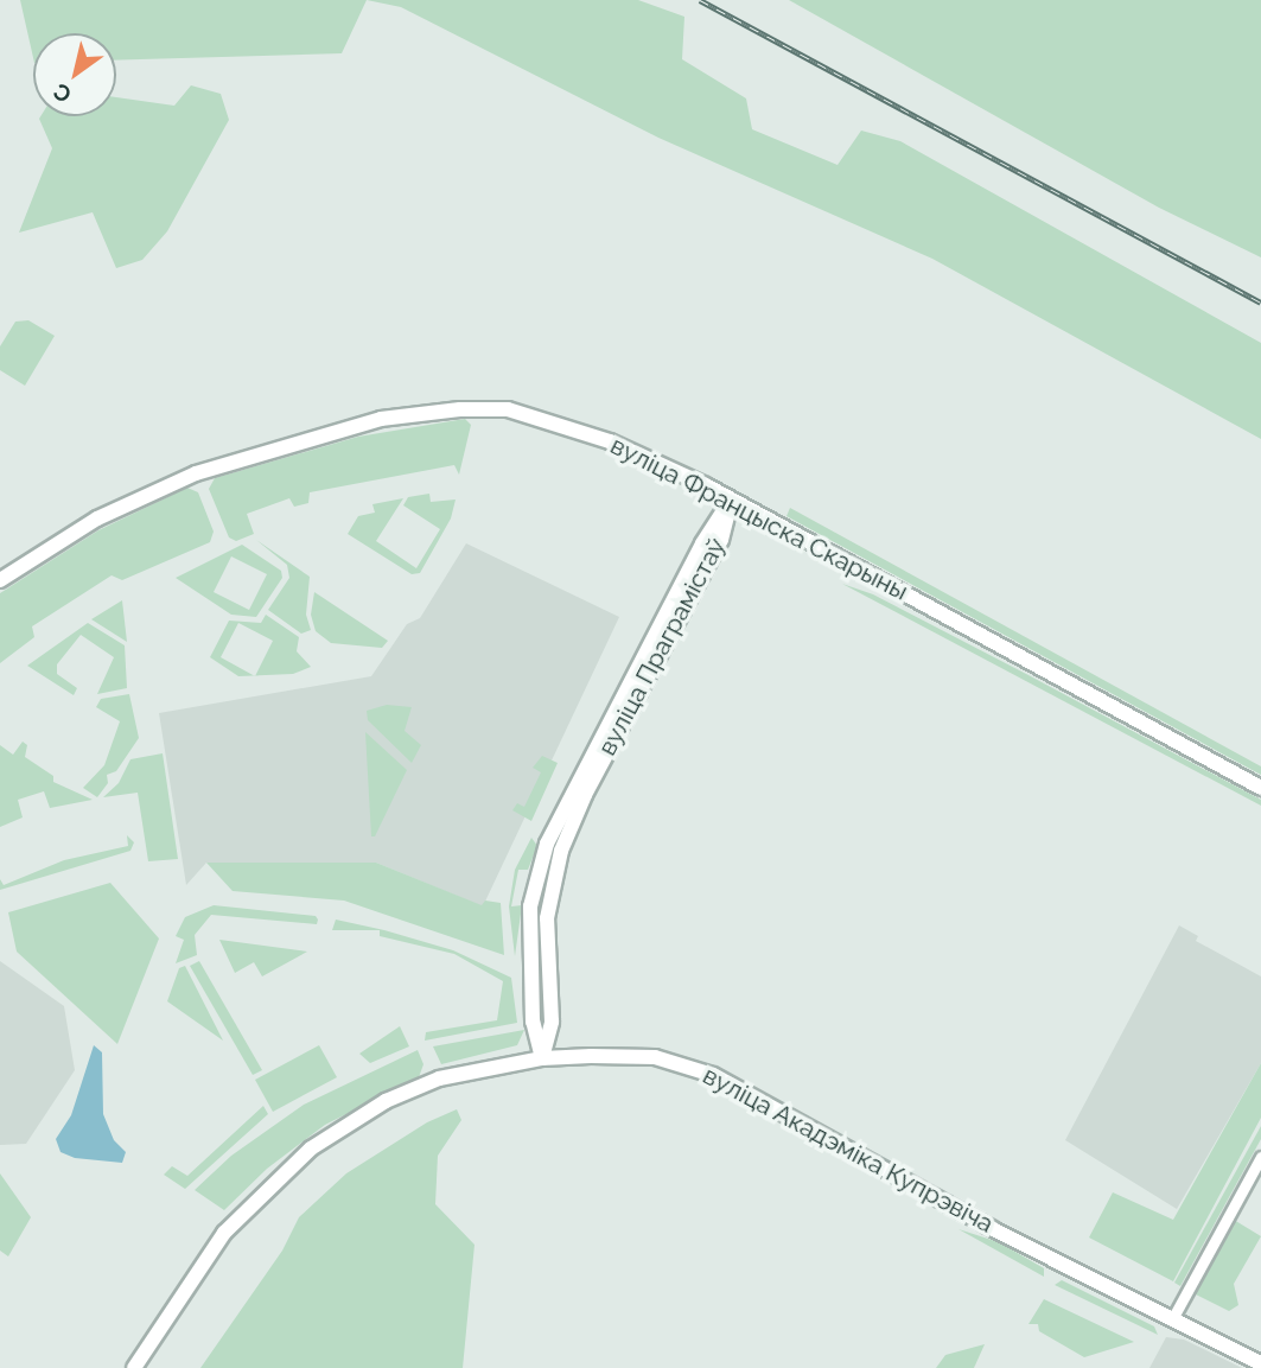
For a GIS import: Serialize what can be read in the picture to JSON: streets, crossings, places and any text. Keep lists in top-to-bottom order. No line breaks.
{"streets":{"main road":["вуліца Францыска Скарыны","вуліца Праграмістаў","вуліца Акадэміка Купрэвіча"]},"crossings":[["вуліца Францыска Скарыны","вуліца Праграмістаў"],["вуліца Праграмістаў","вуліца Акадэміка Купрэвіча"]],"north":"bottom left"}
